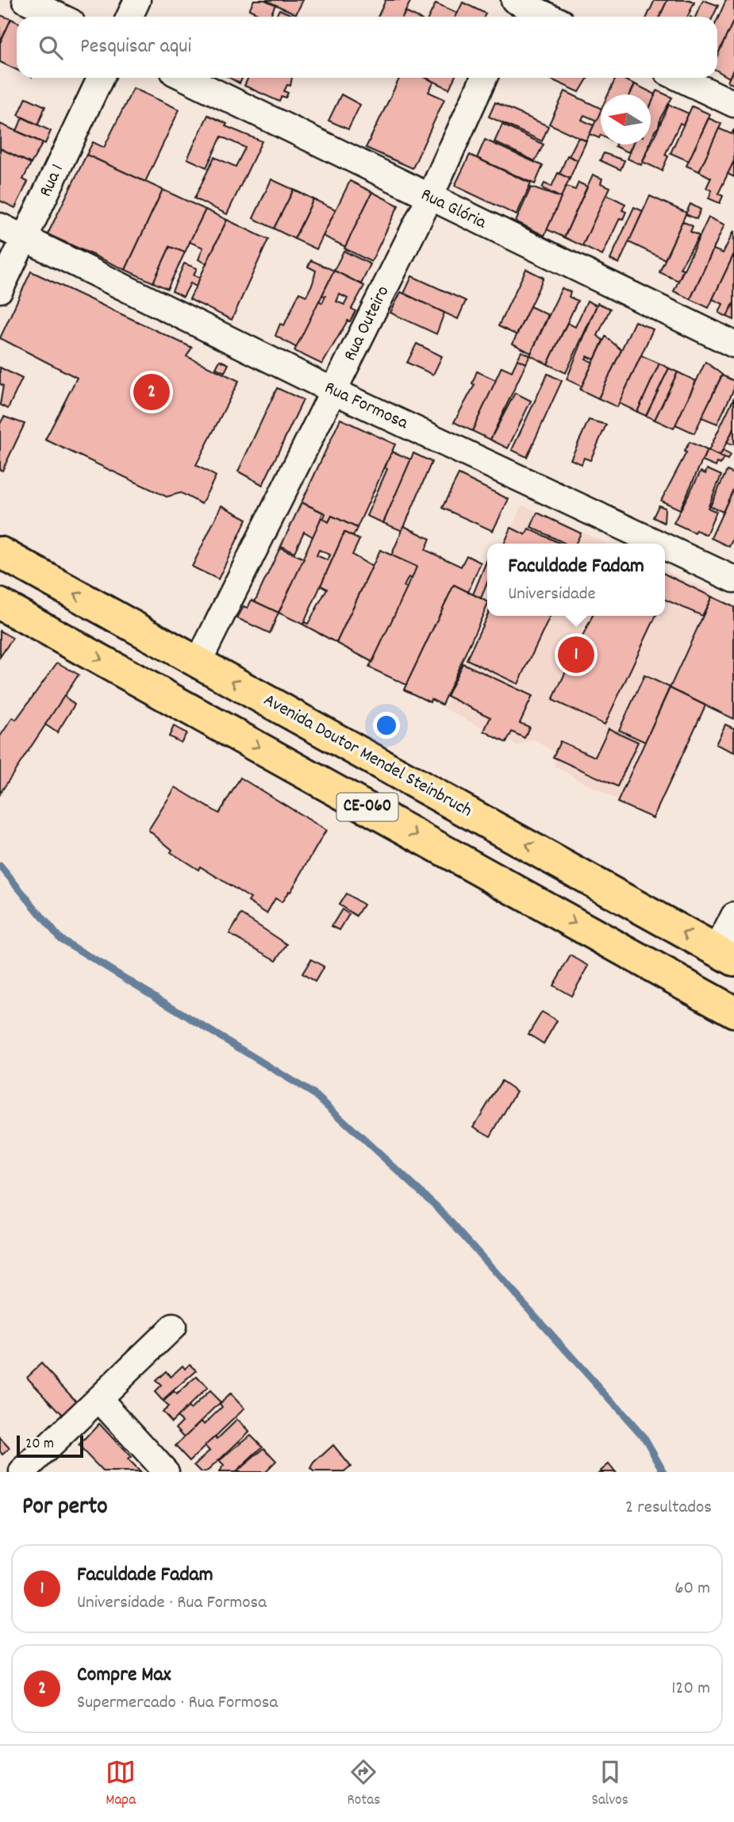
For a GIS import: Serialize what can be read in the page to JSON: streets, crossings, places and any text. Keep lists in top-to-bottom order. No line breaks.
{"streets":{"highway":["Avenida Doutor Mendel Steinbruch","CE-060"],"street":["Rua 1","Rua Glória","Rua Outeiro","Rua Formosa"]},"crossings":[["Rua 1","Rua Formosa"],["Rua Glória","Rua Outeiro"],["Rua Outeiro","Rua Formosa"],["Rua Outeiro","Avenida Doutor Mendel Steinbruch"]],"scale_bar":"20 m","north":"left","page":{"search":"Pesquisar aqui","pins":["2","1"],"popup":["Faculdade Fadam","Universidade"],"scale":"20 m","heading":["Por perto","2 resultados"],"list":[{"mark":"1","name":"Faculdade Fadam","note":"Universidade · Rua Formosa","value":"60 m"},{"mark":"2","name":"Compre Max","note":"Supermercado · Rua Formosa","value":"120 m"}],"nav":["Mapa","Rotas","Salvos"]}}
